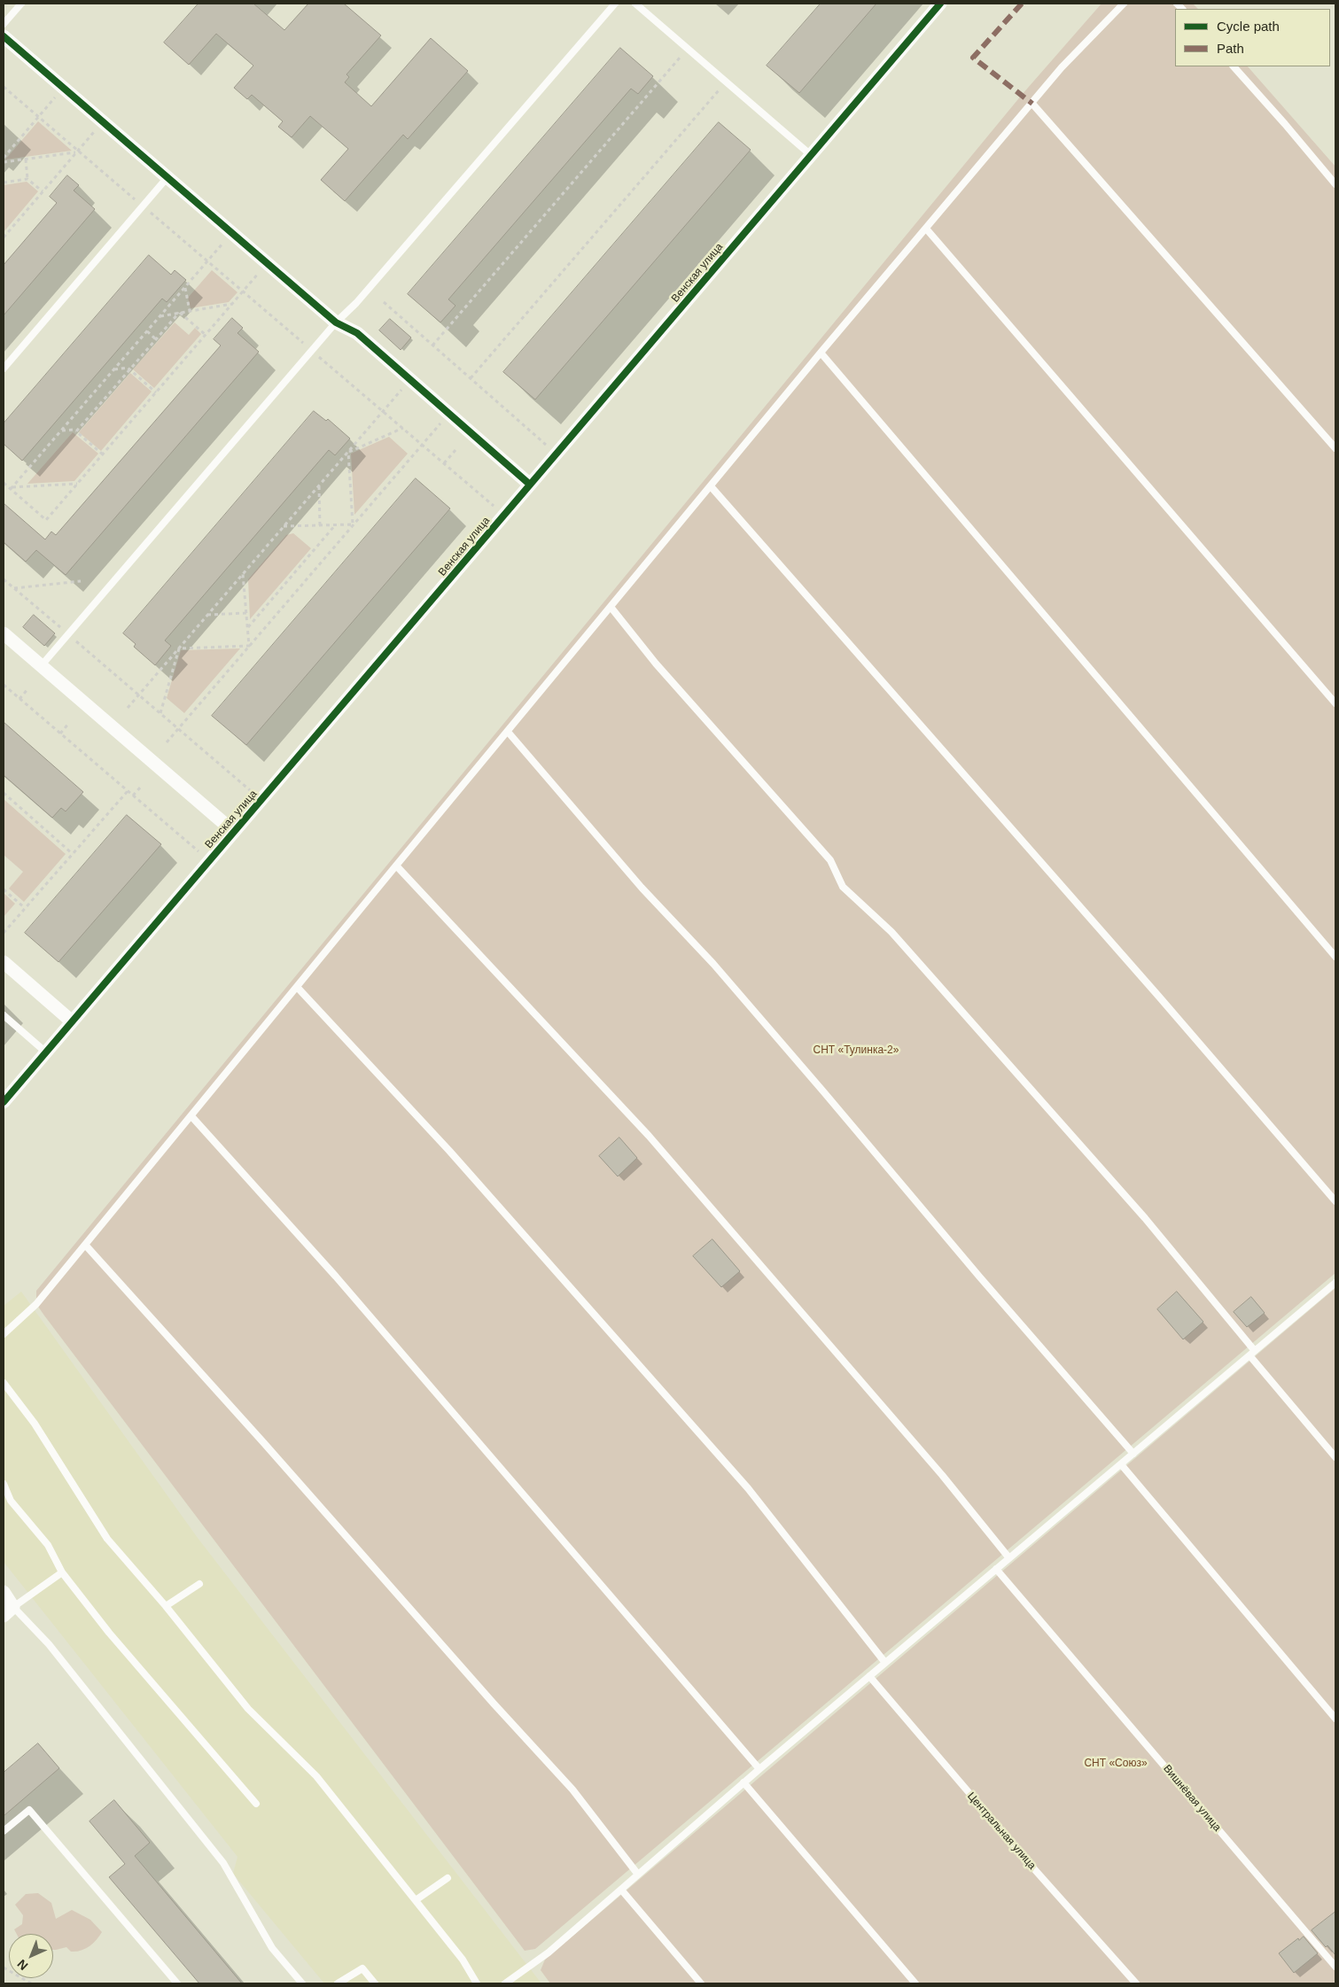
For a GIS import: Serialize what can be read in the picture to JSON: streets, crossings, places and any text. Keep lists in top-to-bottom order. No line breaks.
{"streets":{"street":["Венская улица"],"lane":["Вишнёвая улица","Центральная улица"]},"parks":["СНТ «Тулинка-2»","СНТ «Союз»"],"legend":["Cycle path","Path"],"north":"bottom left"}
